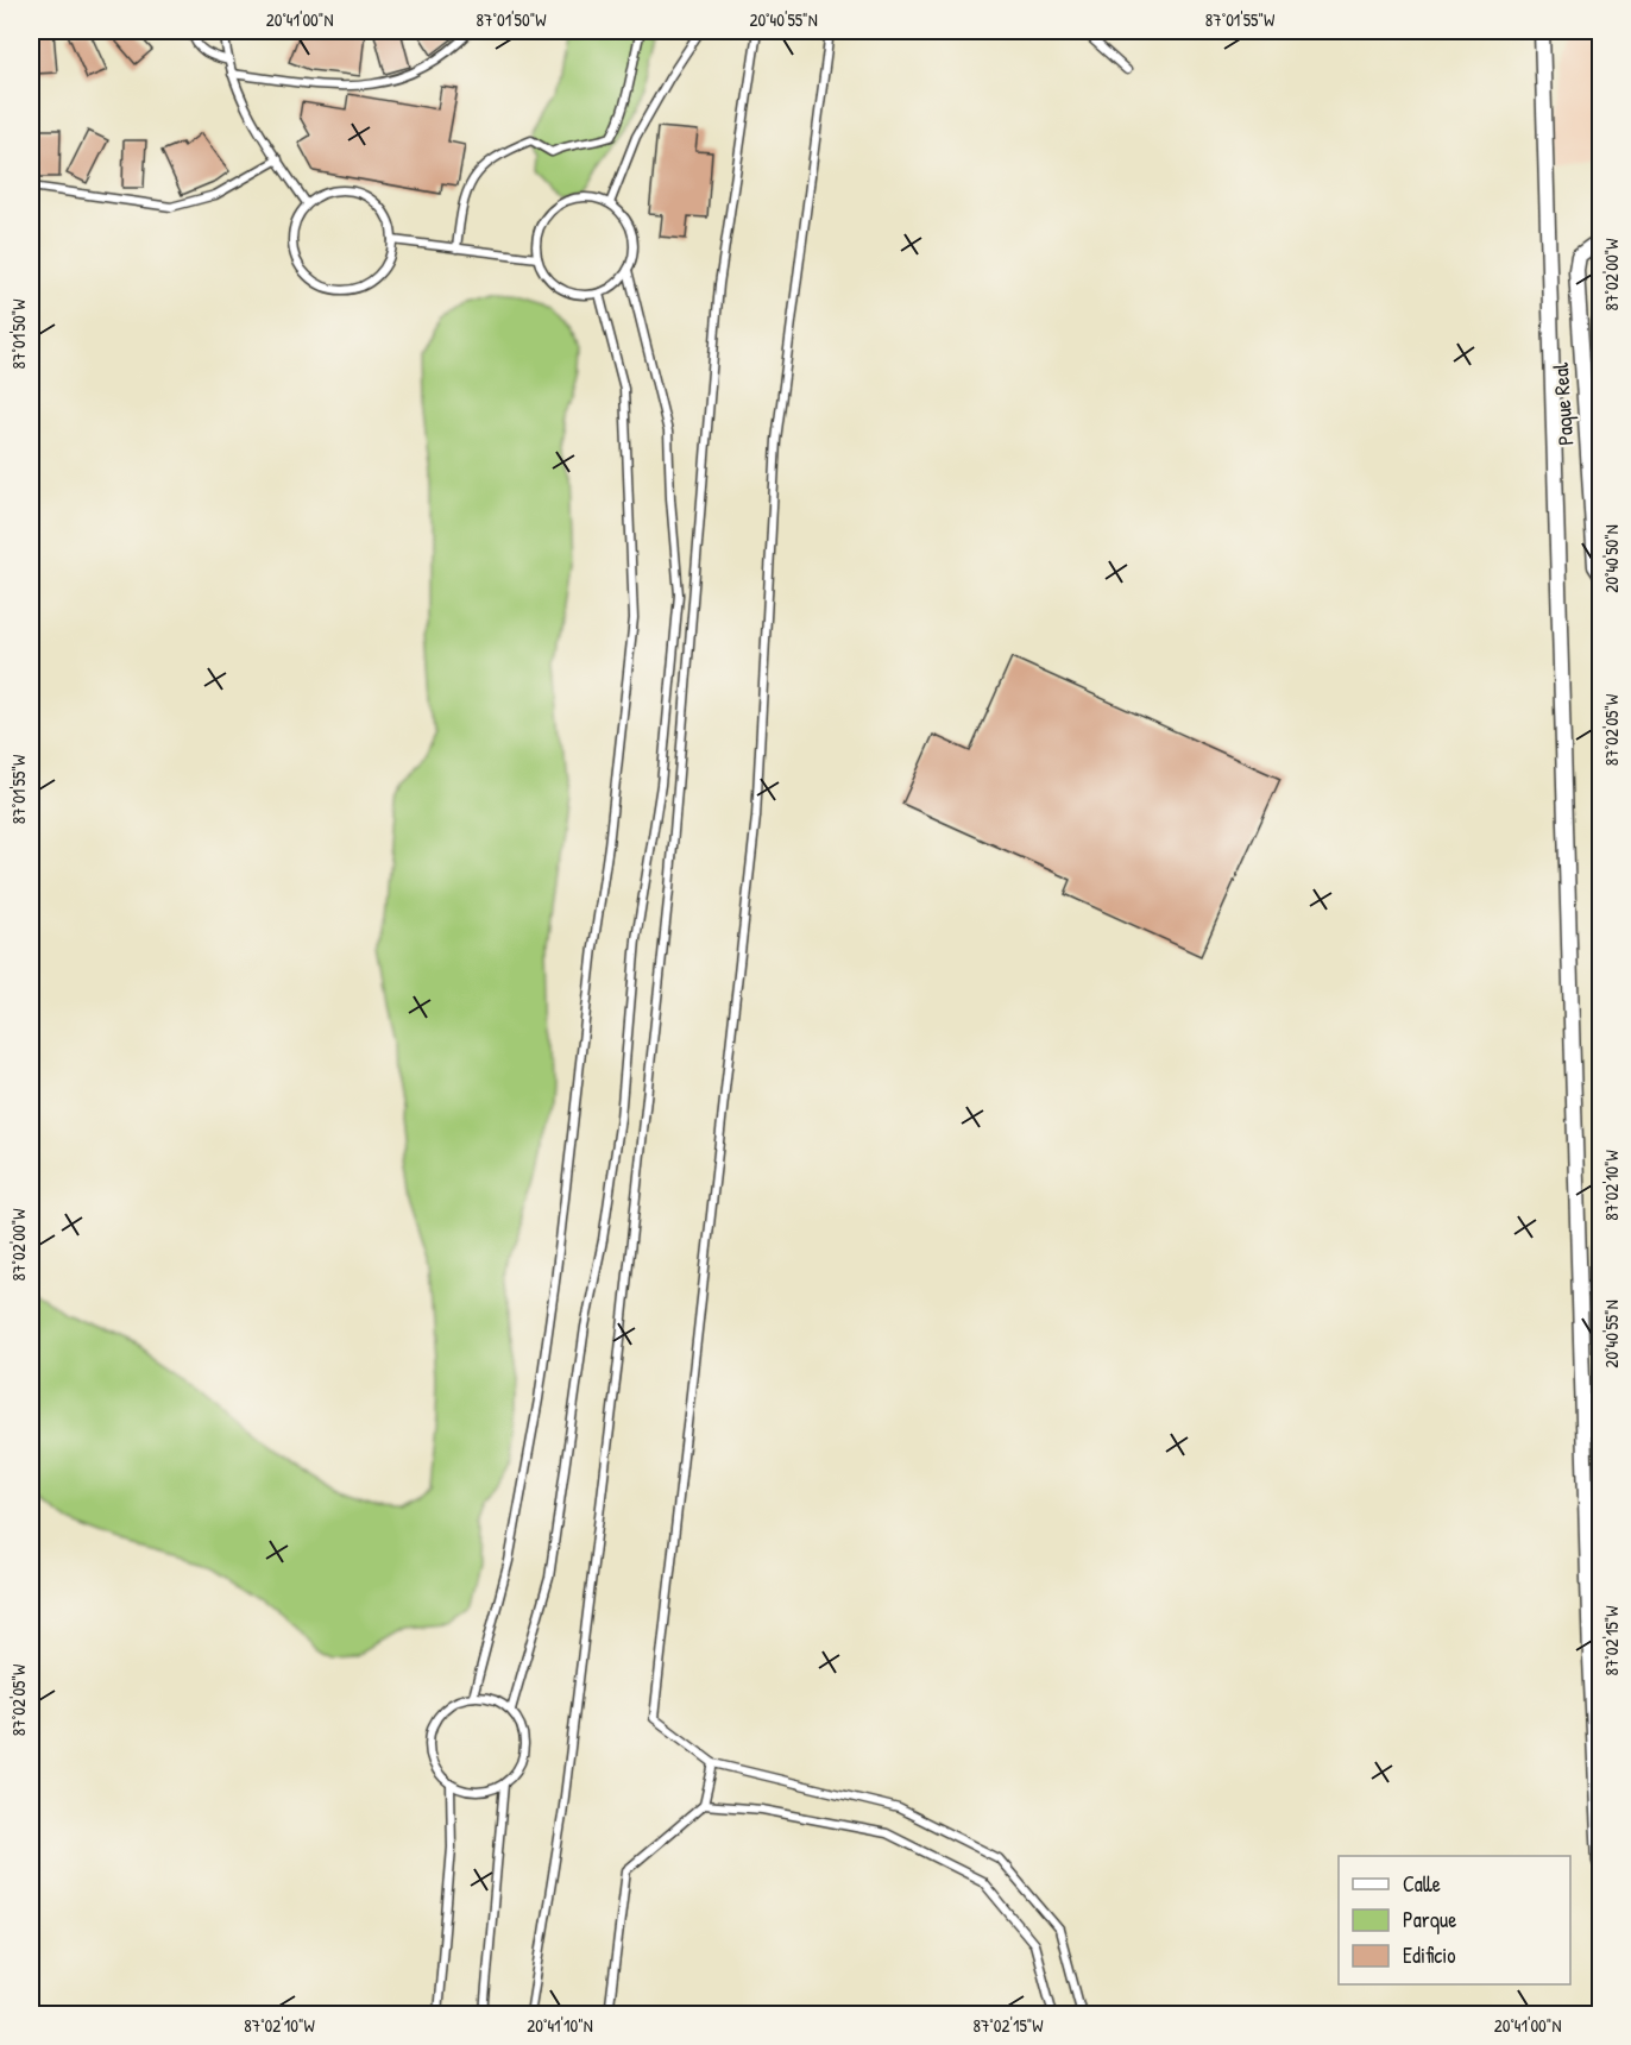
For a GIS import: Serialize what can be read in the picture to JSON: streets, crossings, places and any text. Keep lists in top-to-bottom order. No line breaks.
{"streets":{"street":["Paque Real"]},"legend":["Calle","Parque","Edificio"],"coordinates":["20°41'00\"N","87°01'50\"W","20°40'55\"N","87°01'55\"W","87°02'00\"W","20°40'50\"N","87°02'05\"W","87°02'10\"W","87°02'15\"W","20°41'10\"N"]}
